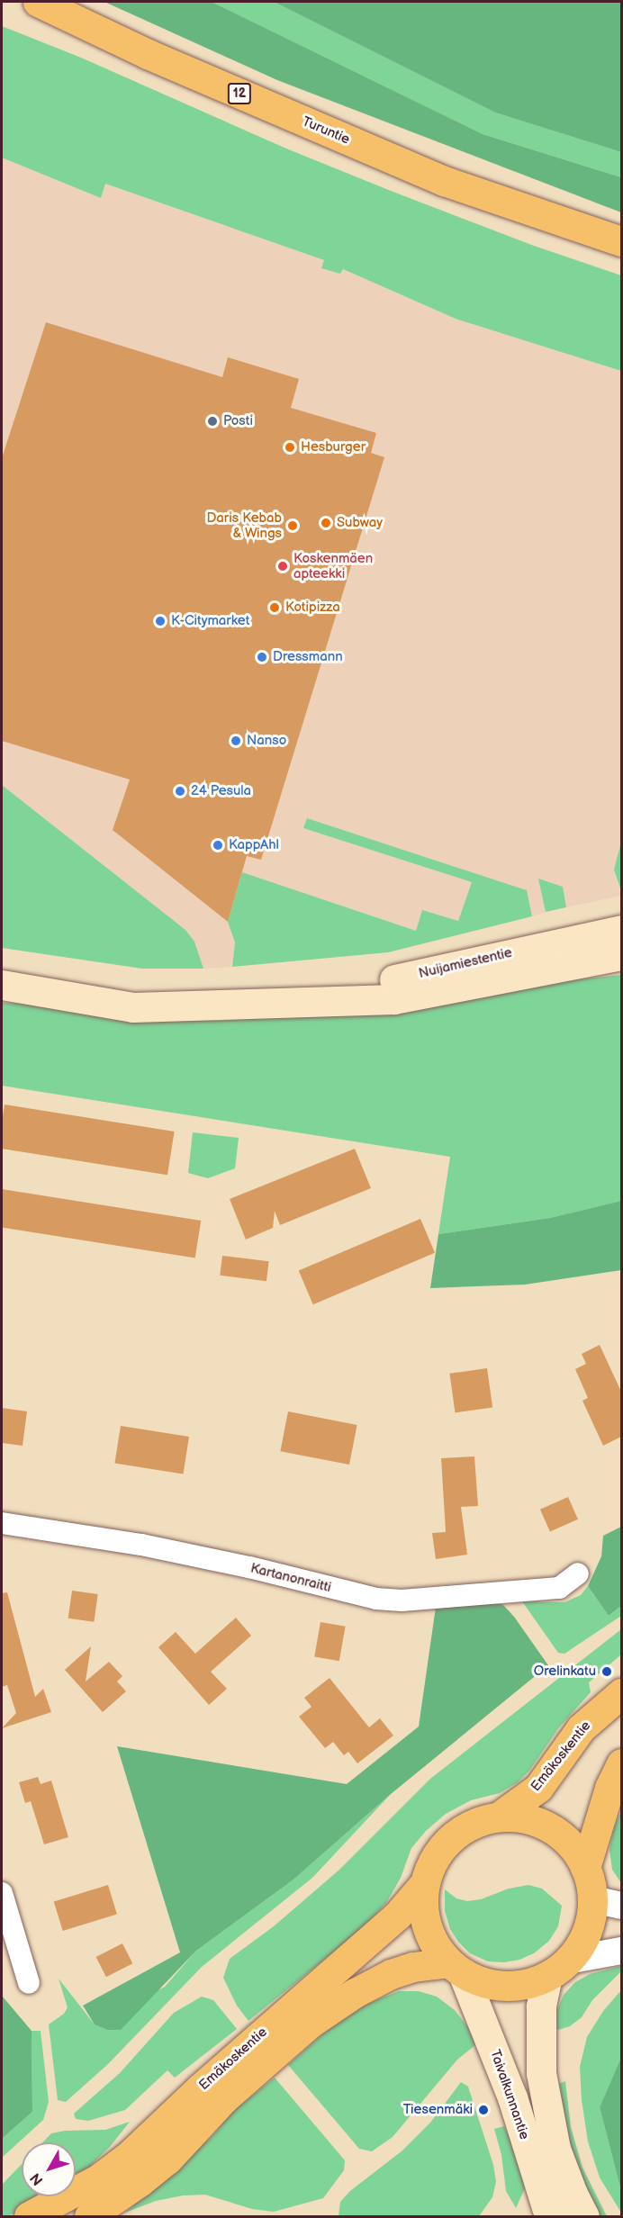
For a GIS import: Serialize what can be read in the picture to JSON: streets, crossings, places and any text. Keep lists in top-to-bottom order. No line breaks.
{"streets":{"main road":["12","Turuntie","Nuijamiestentie","Emäkoskentie","Taivalkunnantie"],"street":["Kartanonraitti"]},"crossings":[["Emäkoskentie","Taivalkunnantie"]],"places":["Posti","Hesburger","Subway","Daris Kebab & Wings","Koskenmäen apteekki","Kotipizza","K-Citymarket","Dressmann","Nanso","24 Pesula","KappAhl","Orelinkatu","Tiesenmäki"],"north":"bottom left"}
